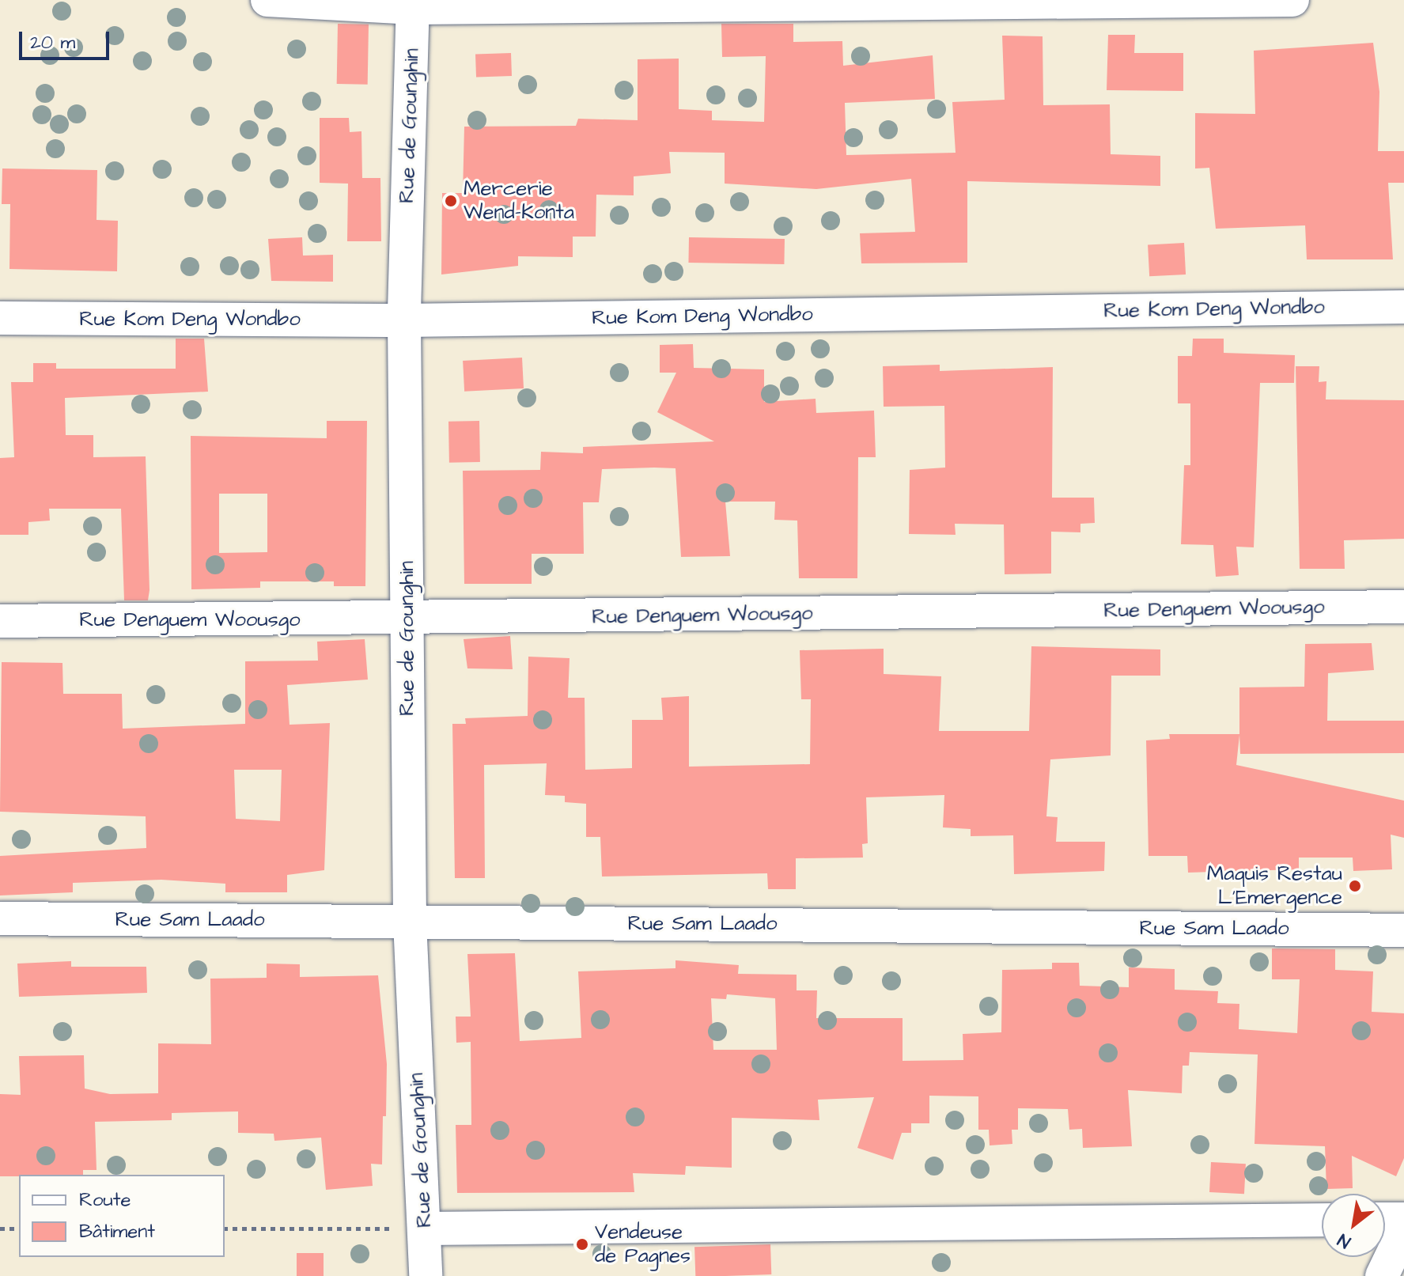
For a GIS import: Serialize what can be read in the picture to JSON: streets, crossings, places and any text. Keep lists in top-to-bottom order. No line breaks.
{"streets":{"street":["Rue de Gounghin","Rue Kom Deng Wondbo","Rue Denguem Woousgo","Rue Sam Laado"]},"crossings":[["Rue de Gounghin","Rue Kom Deng Wondbo"],["Rue de Gounghin","Rue Denguem Woousgo"],["Rue de Gounghin","Rue Sam Laado"]],"places":["Mercerie Wend-Konta","Maquis Restau L'Emergence","Vendeuse de Pagnes"],"legend":["Route","Bâtiment"],"scale_bar":"20 m","north":"bottom left"}
